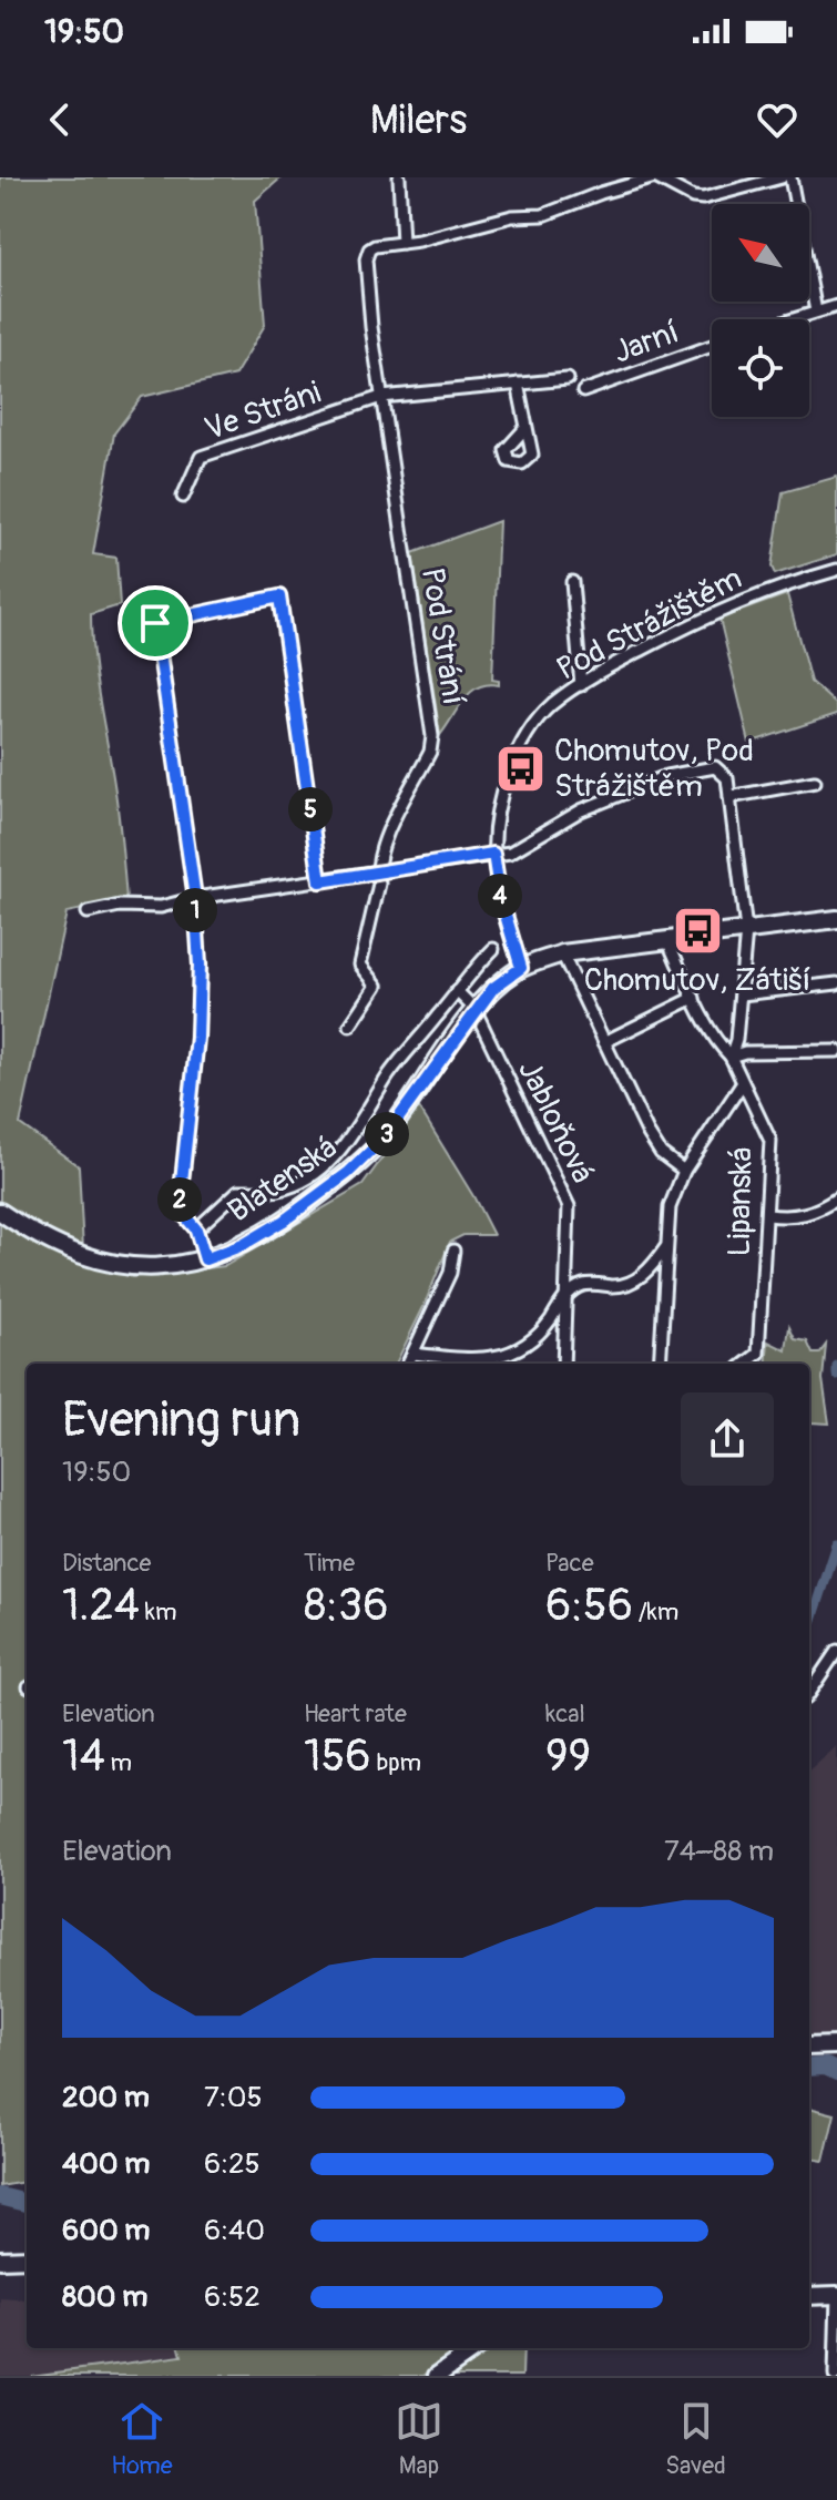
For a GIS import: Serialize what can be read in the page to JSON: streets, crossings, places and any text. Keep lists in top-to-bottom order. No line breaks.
{"streets":{"street":["Jarní","Ve Stráni","Pod Strážištěm","Pod Strání","Jabloňová","Blatenská","Lipanská"]},"crossings":[["Ve Stráni","Pod Strání"],["Pod Strážištěm","Blatenská"],["Jabloňová","Blatenská"],["Blatenská","Lipanská"]],"places":{"bus stop":["Chomutov, Pod Strážištěm","Chomutov, Zátiší"]},"north":"top left","page":{"status":"19:50","header":"Milers","pins":["5","4","1","3","2"],"heading":["Evening run","19:50"],"stats":[["Distance","1.24 km"],["Time","8:36"],["Pace","6:56 /km"],["Elevation","14 m"],["Heart rate","156 bpm"],["kcal","99"]],"chart":["Elevation","74–88 m"],"list":[{"name":"200 m","note":"7:05"},{"name":"400 m","note":"6:25"},{"name":"600 m","note":"6:40"},{"name":"800 m","note":"6:52"}],"tabs":["Home","Map","Saved"]}}
